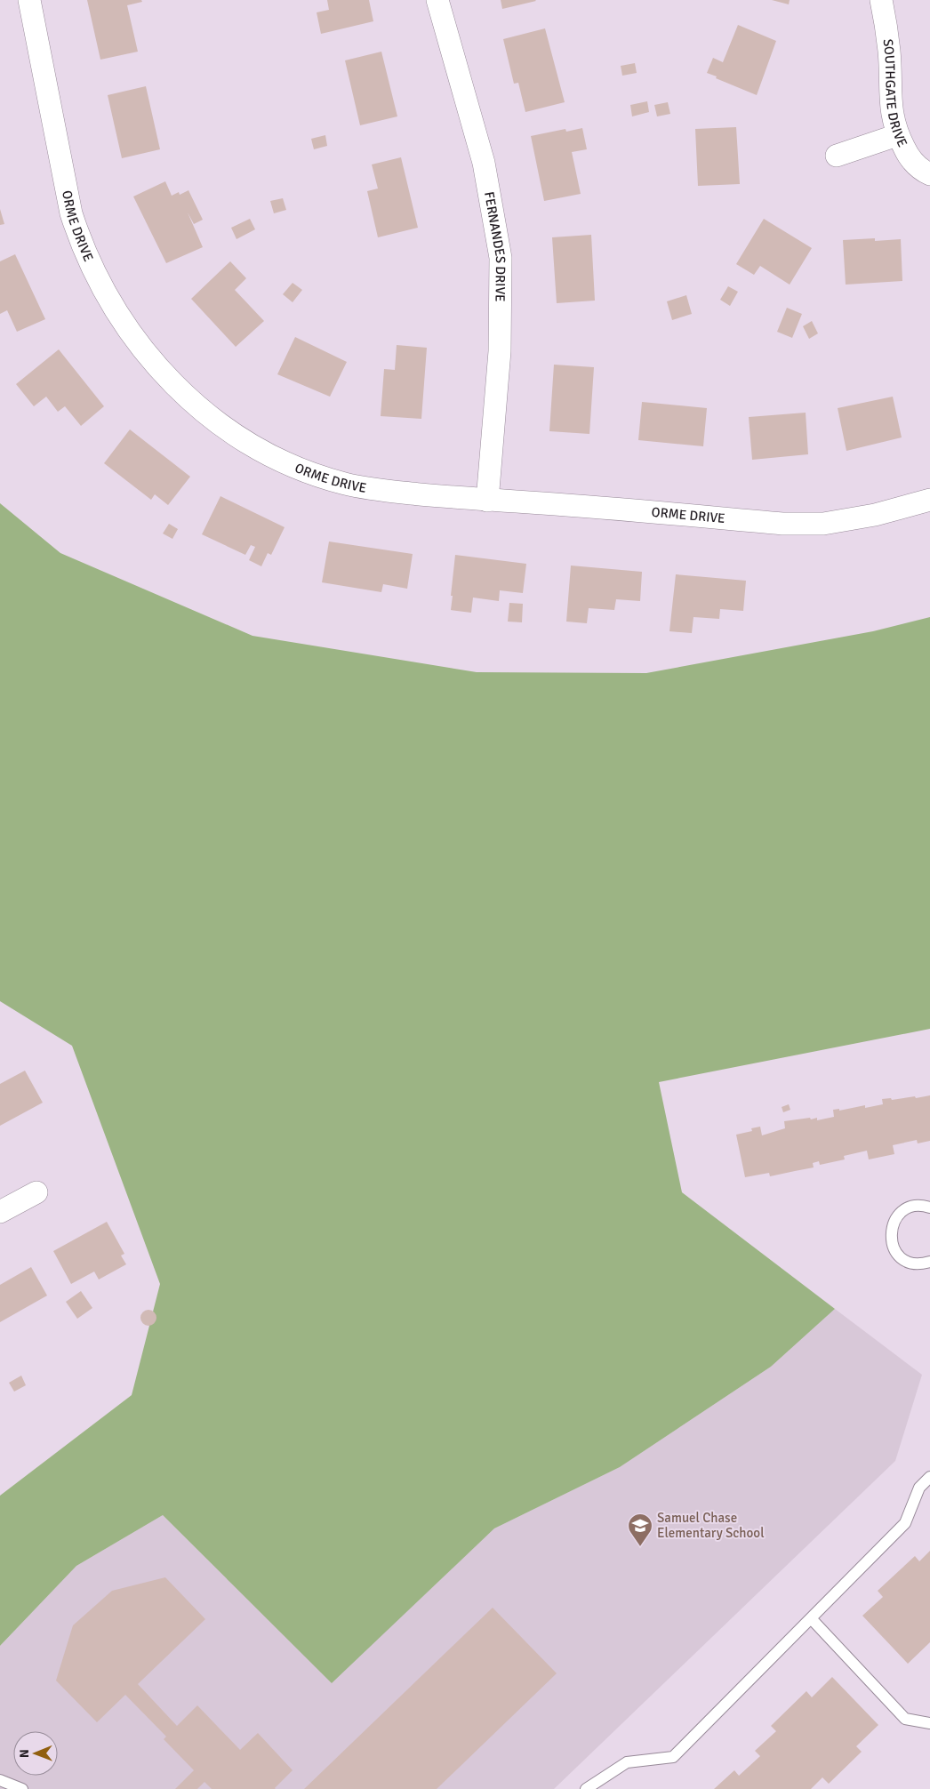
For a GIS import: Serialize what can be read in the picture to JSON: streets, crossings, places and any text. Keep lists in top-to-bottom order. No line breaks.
{"streets":{"street":["SOUTHGATE DRIVE","ORME DRIVE","FERNANDES DRIVE"]},"crossings":[["ORME DRIVE","FERNANDES DRIVE"]],"places":{"school or university":["Samuel Chase Elementary School"]},"north":"left"}
